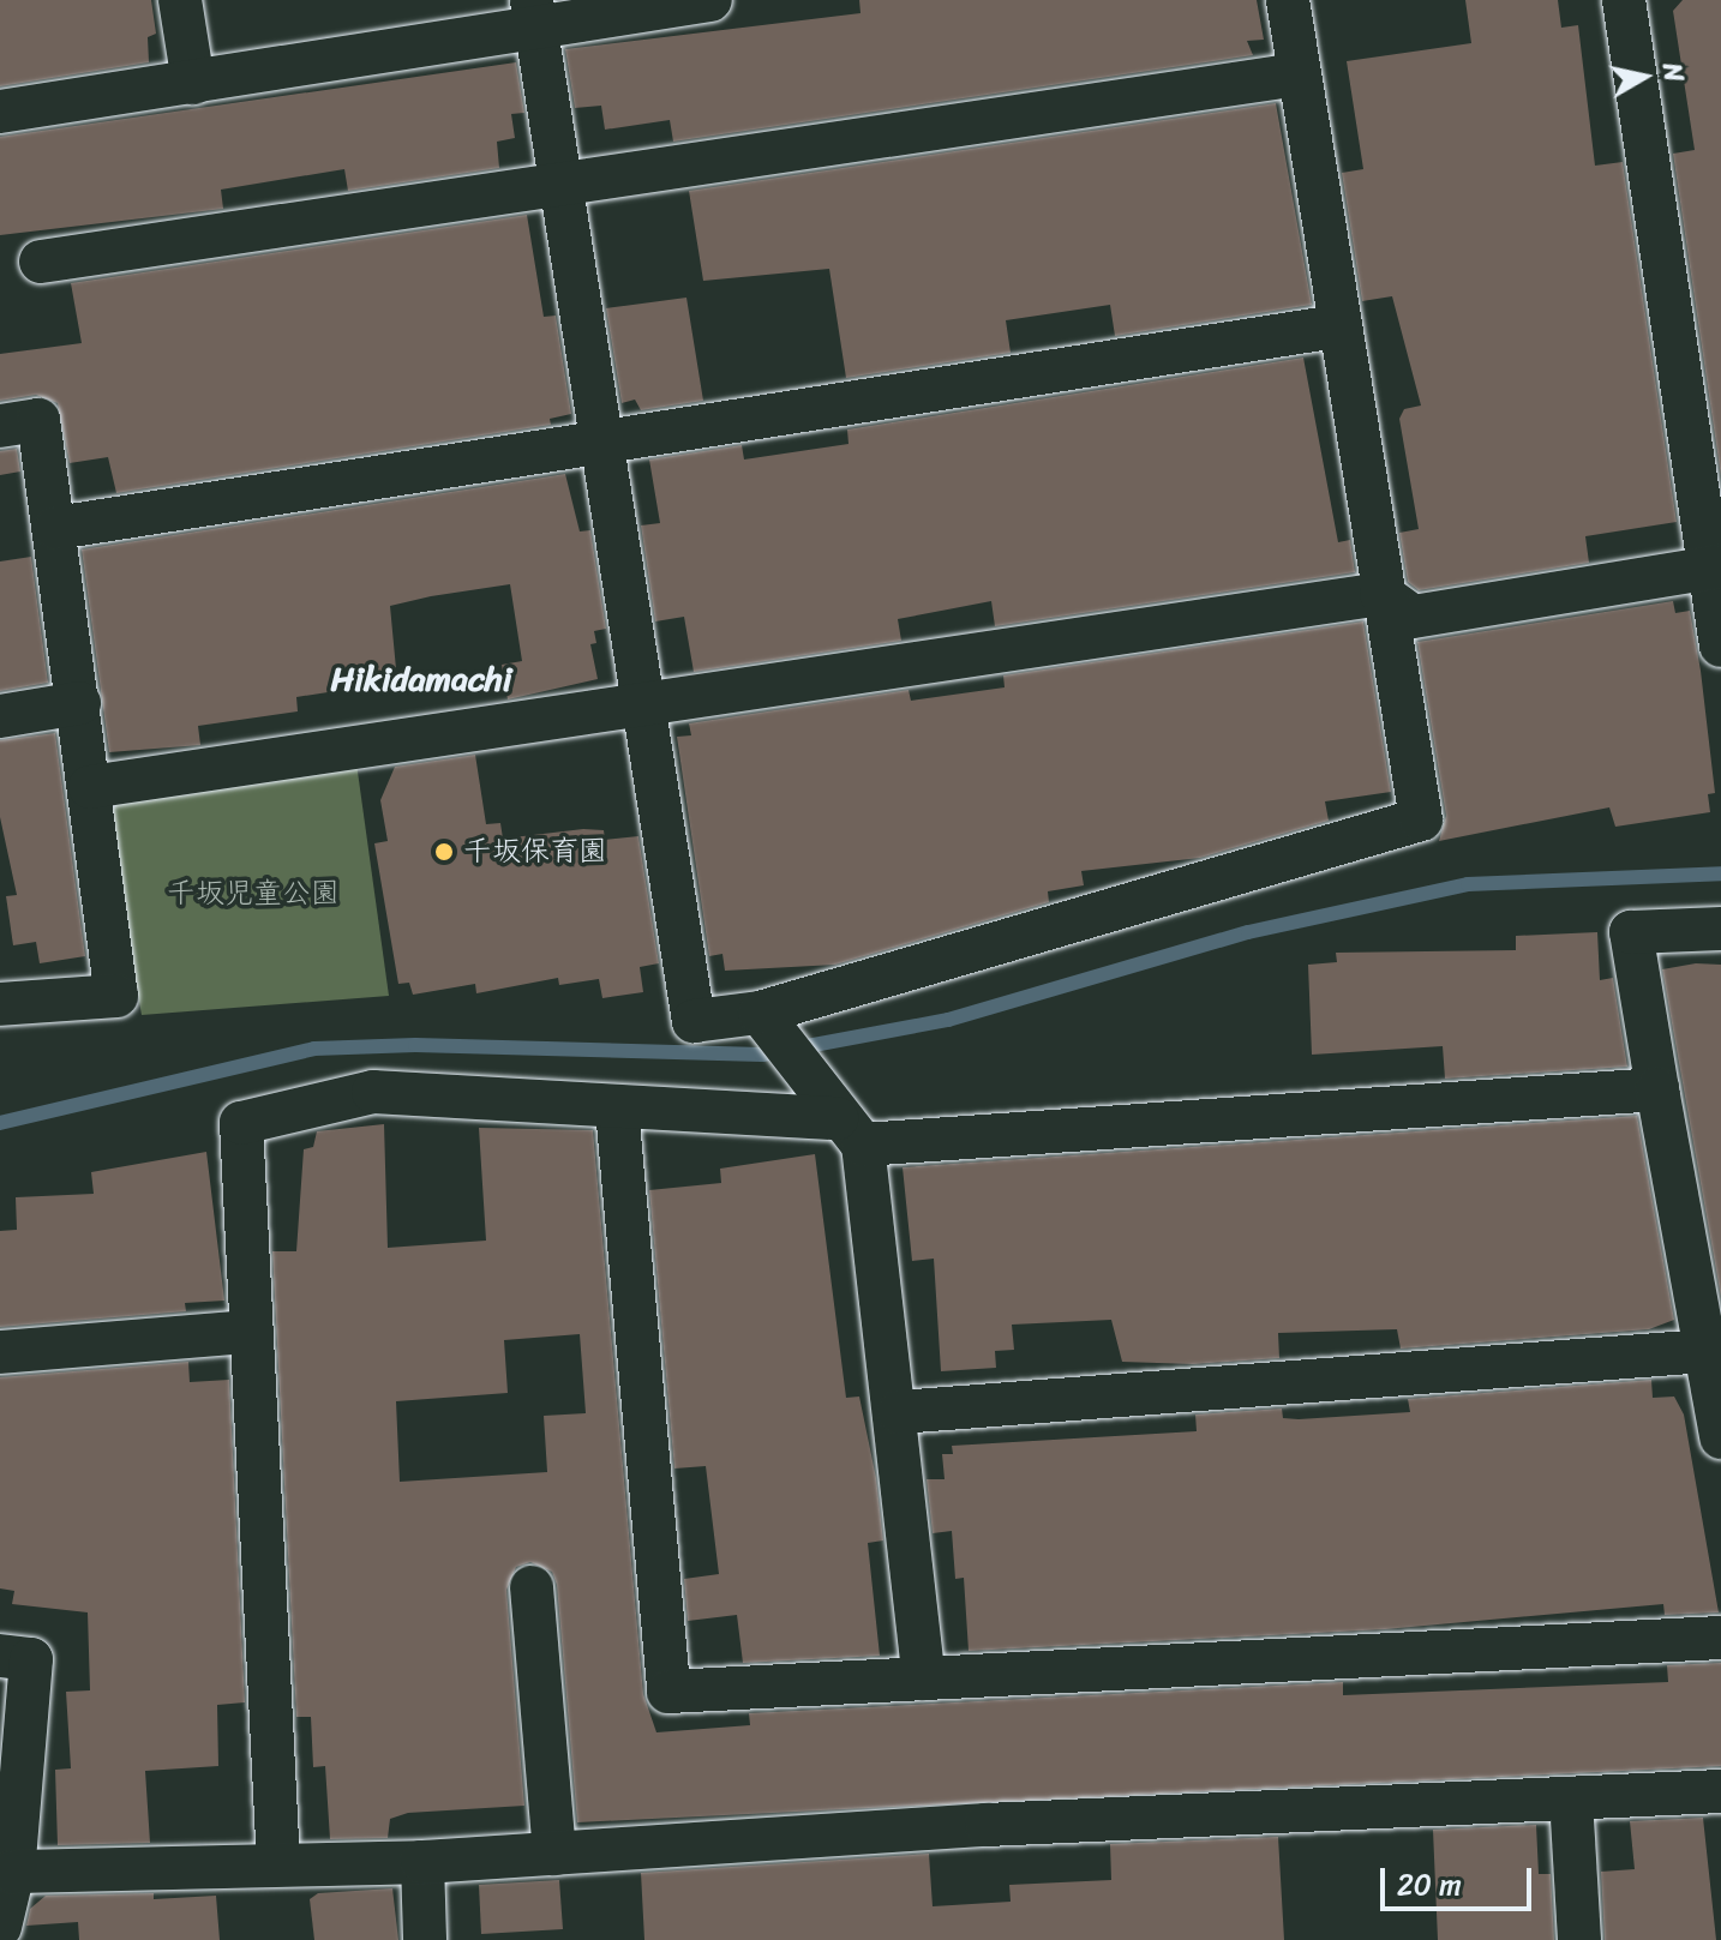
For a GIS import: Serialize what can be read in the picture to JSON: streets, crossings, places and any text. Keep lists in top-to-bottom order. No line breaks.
{"districts":["Hikidamachi"],"parks":["千坂児童公園"],"places":["千坂保育園"],"scale_bar":"20 m","north":"right"}
